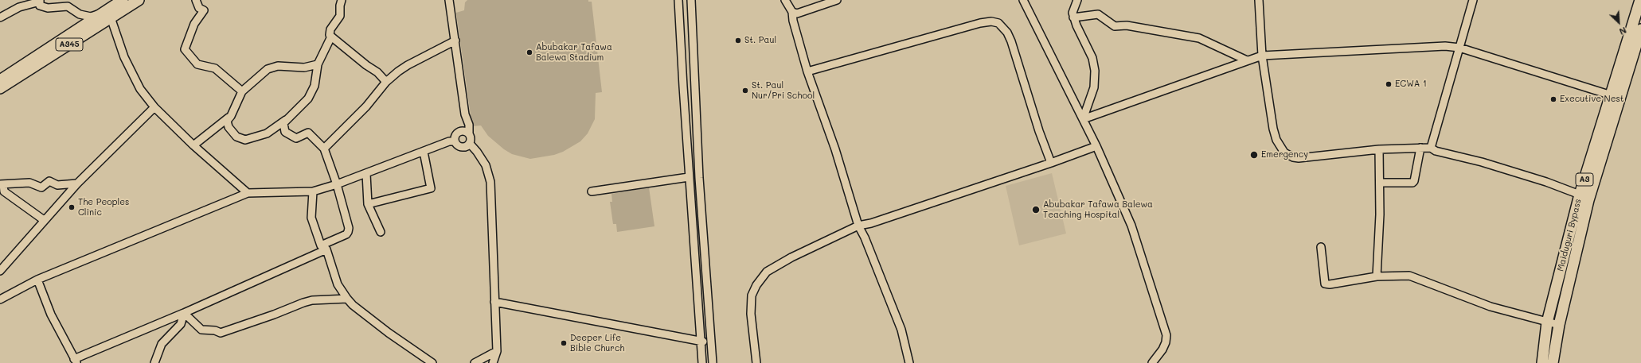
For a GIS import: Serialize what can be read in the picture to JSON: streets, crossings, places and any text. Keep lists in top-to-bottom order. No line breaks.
{"streets":{"highway":["A345","A3","Maiduguri Bypass"]},"places":["St. Paul","Abubakar Tafawa Balewa Stadium","ECWA 1","St. Paul Nur/Pri School","Executive Nest","Emergency","The Peoples Clinic","Abubakar Tafawa Balewa Teaching Hospital","Deeper Life Bible Church"],"north":"bottom right"}
